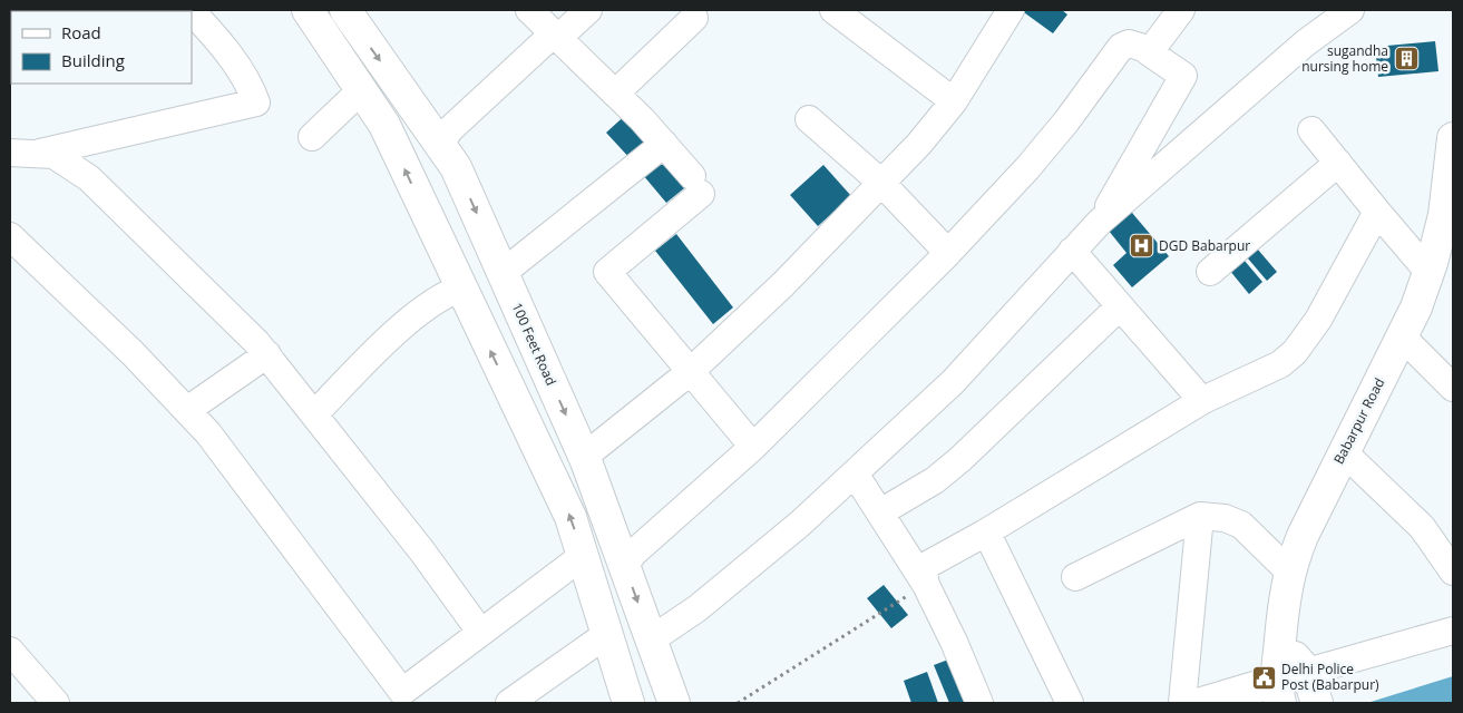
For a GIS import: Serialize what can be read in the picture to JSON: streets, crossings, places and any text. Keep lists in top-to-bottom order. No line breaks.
{"streets":{"main road":["100 Feet Road","Babarpur Road"]},"places":{"building":["sugandha nursing home"],"hospital":["DGD Babarpur"],"public building":["Delhi Police Post (Babarpur)"]},"legend":["Road","Building"]}
